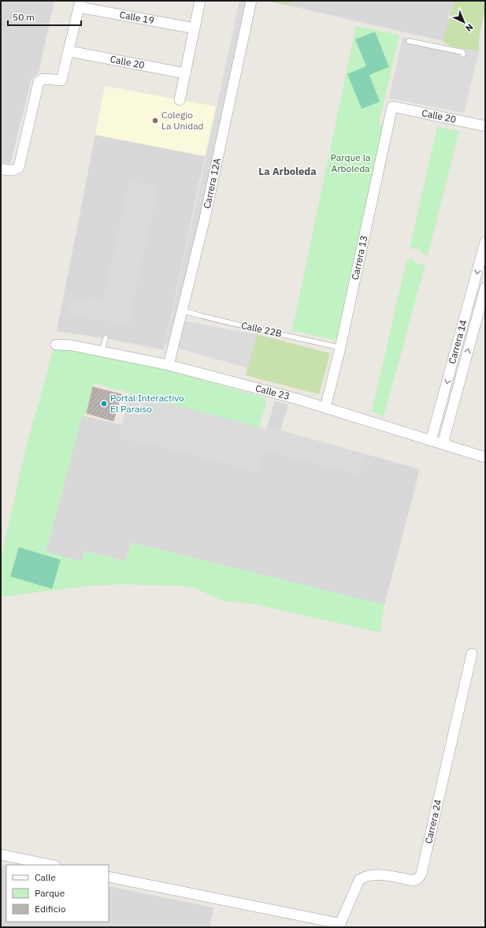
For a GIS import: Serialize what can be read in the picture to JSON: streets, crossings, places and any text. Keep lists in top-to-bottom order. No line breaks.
{"streets":{"street":["Calle 19","Calle 20","Carrera 12A","Carrera 13","Carrera 14","Calle 23","Carrera 24"],"lane":["Calle 22B"]},"crossings":[["Calle 20","Carrera 13"],["Carrera 12A","Calle 22B"],["Carrera 12A","Calle 23"],["Carrera 13","Calle 22B"],["Carrera 13","Calle 23"],["Carrera 14","Calle 23"]],"districts":["La Arboleda"],"parks":["Parque la Arboleda"],"places":["Colegio La Unidad","Portal Interactivo El Paraiso"],"legend":["Calle","Parque","Edificio"],"scale_bar":"50 m","north":"bottom right"}
